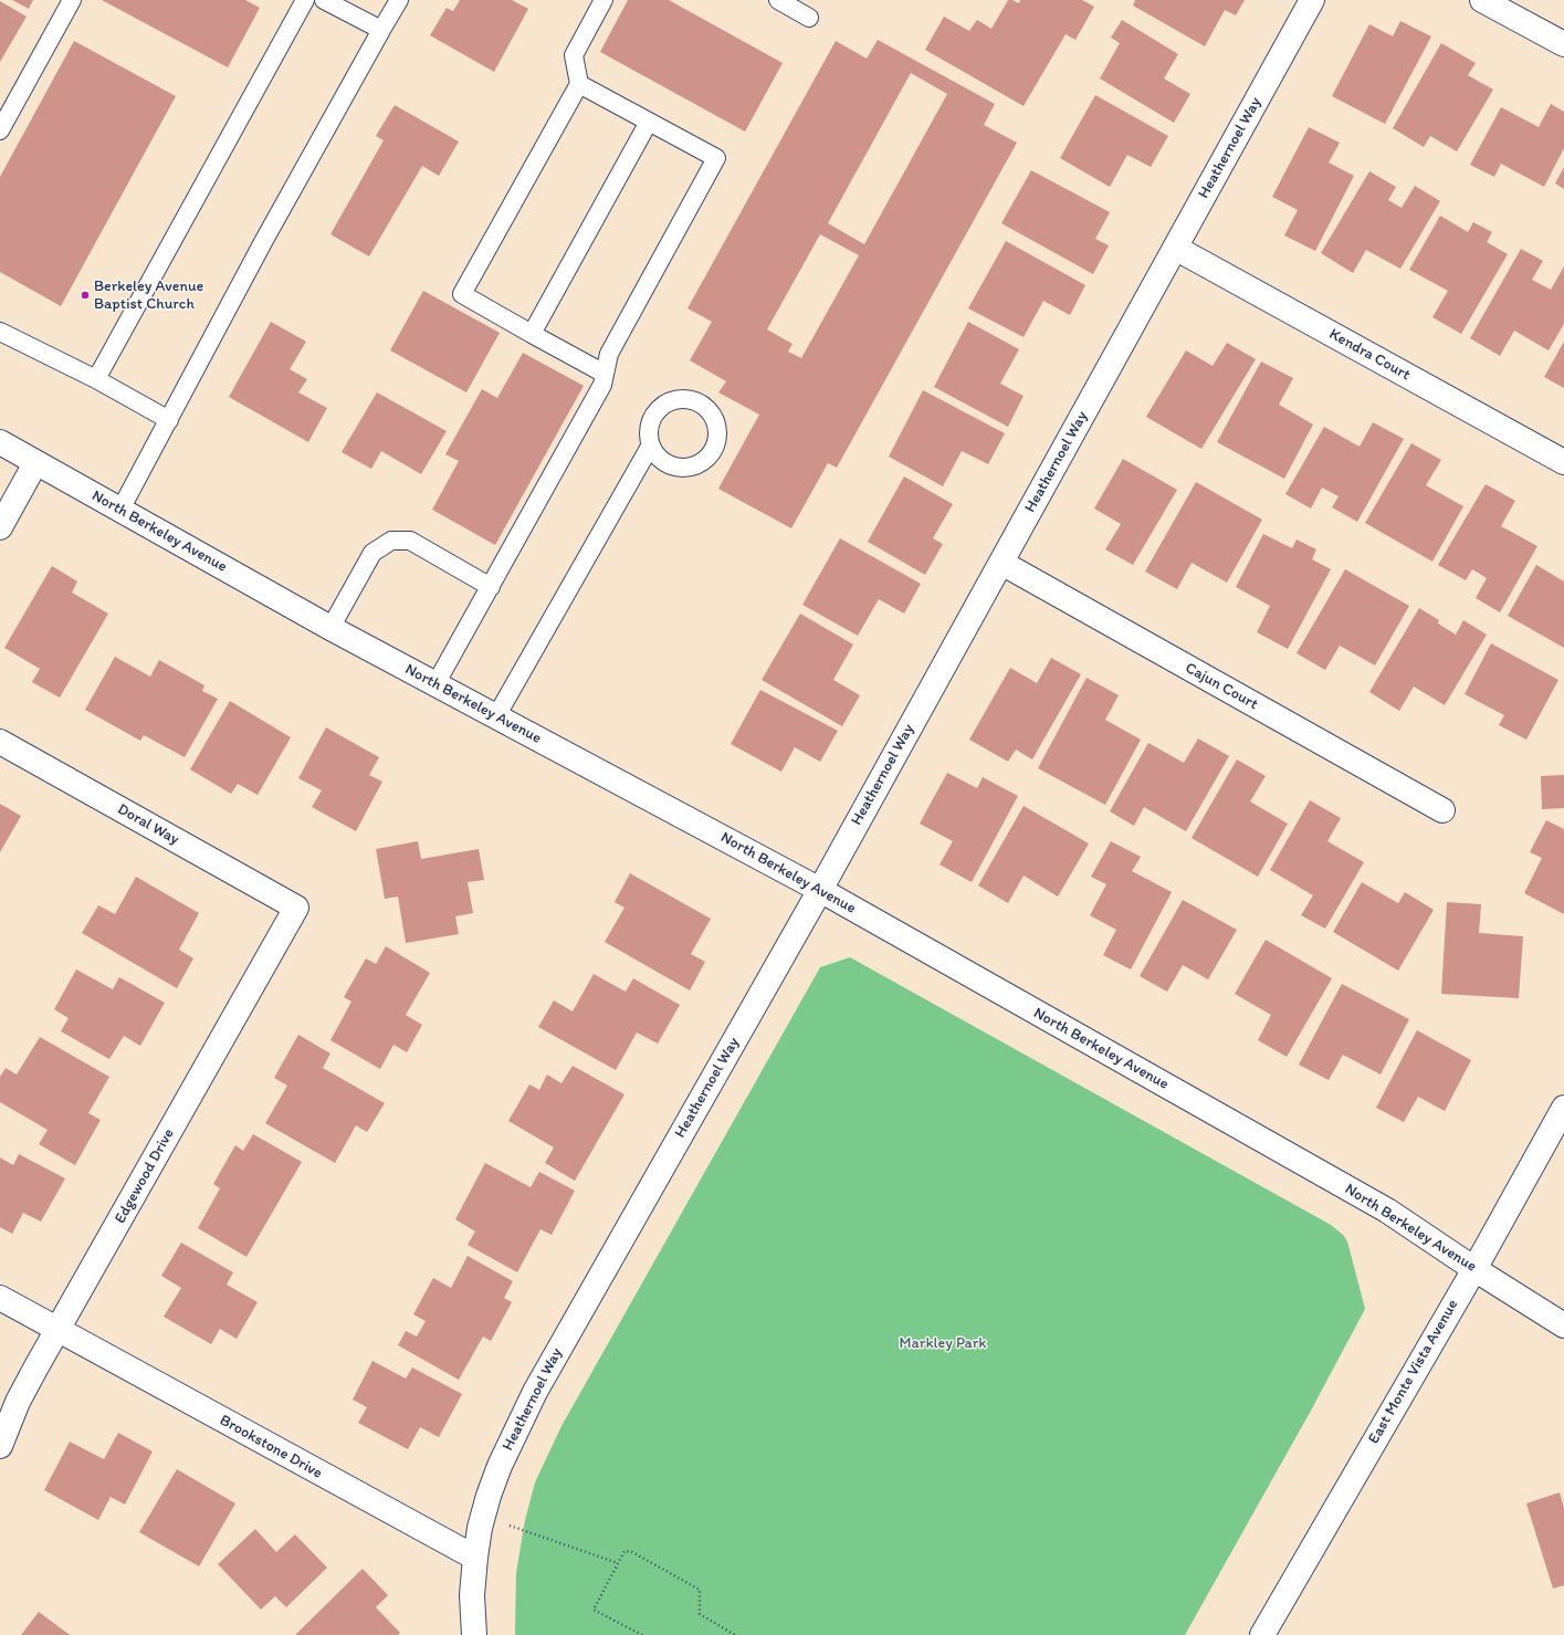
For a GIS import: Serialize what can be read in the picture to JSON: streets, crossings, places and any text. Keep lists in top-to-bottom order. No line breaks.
{"streets":{"street":["Heathernoel Way","Kendra Court","North Berkeley Avenue","Cajun Court","Doral Way","Edgewood Drive","East Monte Vista Avenue","Brookstone Drive"]},"crossings":[["Heathernoel Way","Kendra Court"],["Heathernoel Way","North Berkeley Avenue"],["Heathernoel Way","Cajun Court"],["Heathernoel Way","Brookstone Drive"],["North Berkeley Avenue","East Monte Vista Avenue"],["Doral Way","Edgewood Drive"],["Edgewood Drive","Brookstone Drive"]],"parks":["Markley Park"],"places":["Berkeley Avenue Baptist Church"]}
